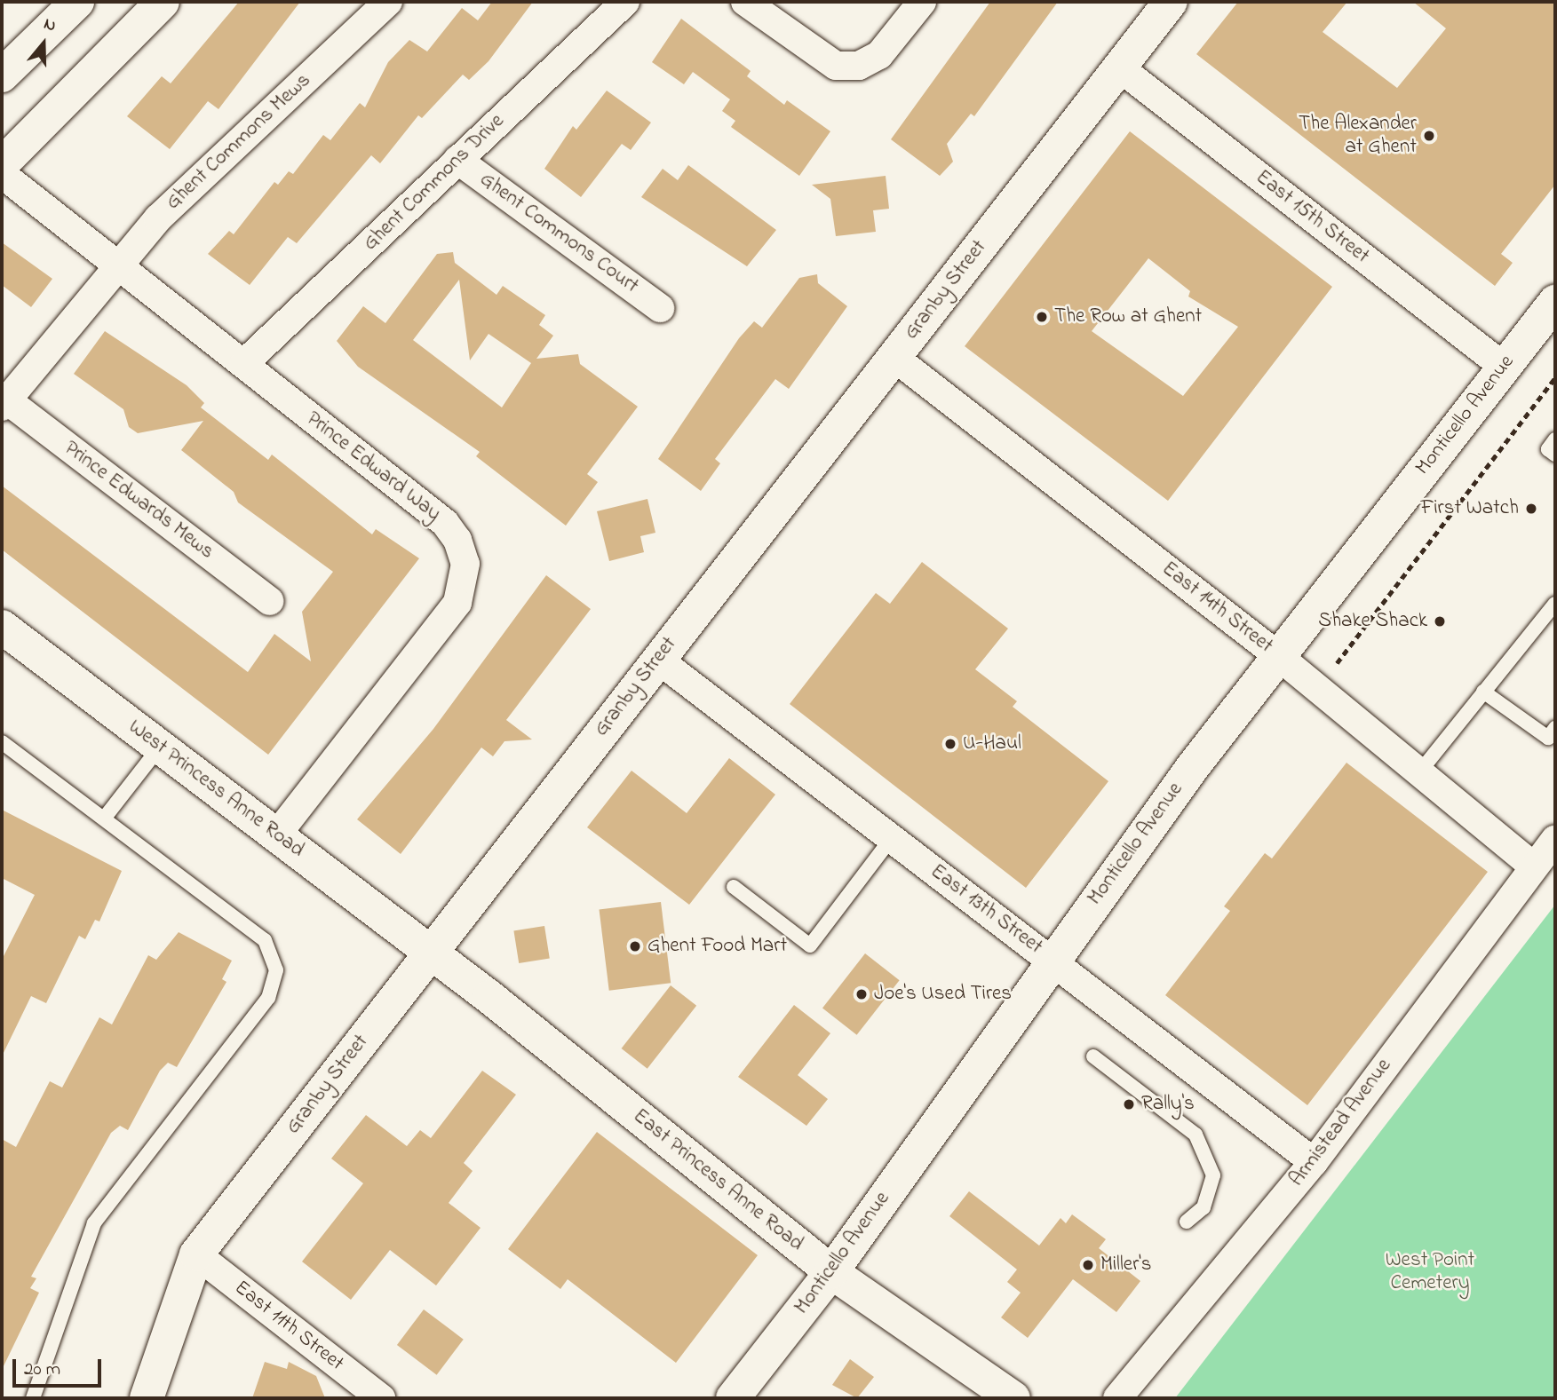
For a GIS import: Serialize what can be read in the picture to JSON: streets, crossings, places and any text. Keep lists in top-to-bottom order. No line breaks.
{"streets":{"main road":["Granby Street","Monticello Avenue","West Princess Anne Road","East Princess Anne Road"],"street":["Ghent Commons Mews","Ghent Commons Drive","East 15th Street","Ghent Commons Court","Prince Edward Way","Prince Edwards Mews","East 14th Street","East 13th Street","Armistead Avenue","East 11th Street"]},"crossings":[["Ghent Commons Mews","Prince Edward Way"],["Ghent Commons Mews","Prince Edwards Mews"],["Ghent Commons Drive","Ghent Commons Court"],["Ghent Commons Drive","Prince Edward Way"],["East 15th Street","Granby Street"],["East 15th Street","Monticello Avenue"],["Granby Street","East 14th Street"],["Granby Street","West Princess Anne Road"],["Granby Street","East 13th Street"],["Granby Street","East Princess Anne Road"],["Granby Street","East 11th Street"],["Monticello Avenue","East 14th Street"],["Monticello Avenue","East 13th Street"],["Monticello Avenue","East Princess Anne Road"],["Prince Edward Way","West Princess Anne Road"],["East 14th Street","Armistead Avenue"],["West Princess Anne Road","East Princess Anne Road"],["East 13th Street","Armistead Avenue"]],"parks":["West Point Cemetery"],"places":["The Alexander at Ghent","The Row at Ghent","First Watch","Shake Shack","U-Haul","Ghent Food Mart","Joe's Used Tires","Rally's","Miller's"],"scale_bar":"20 m","north":"top"}
